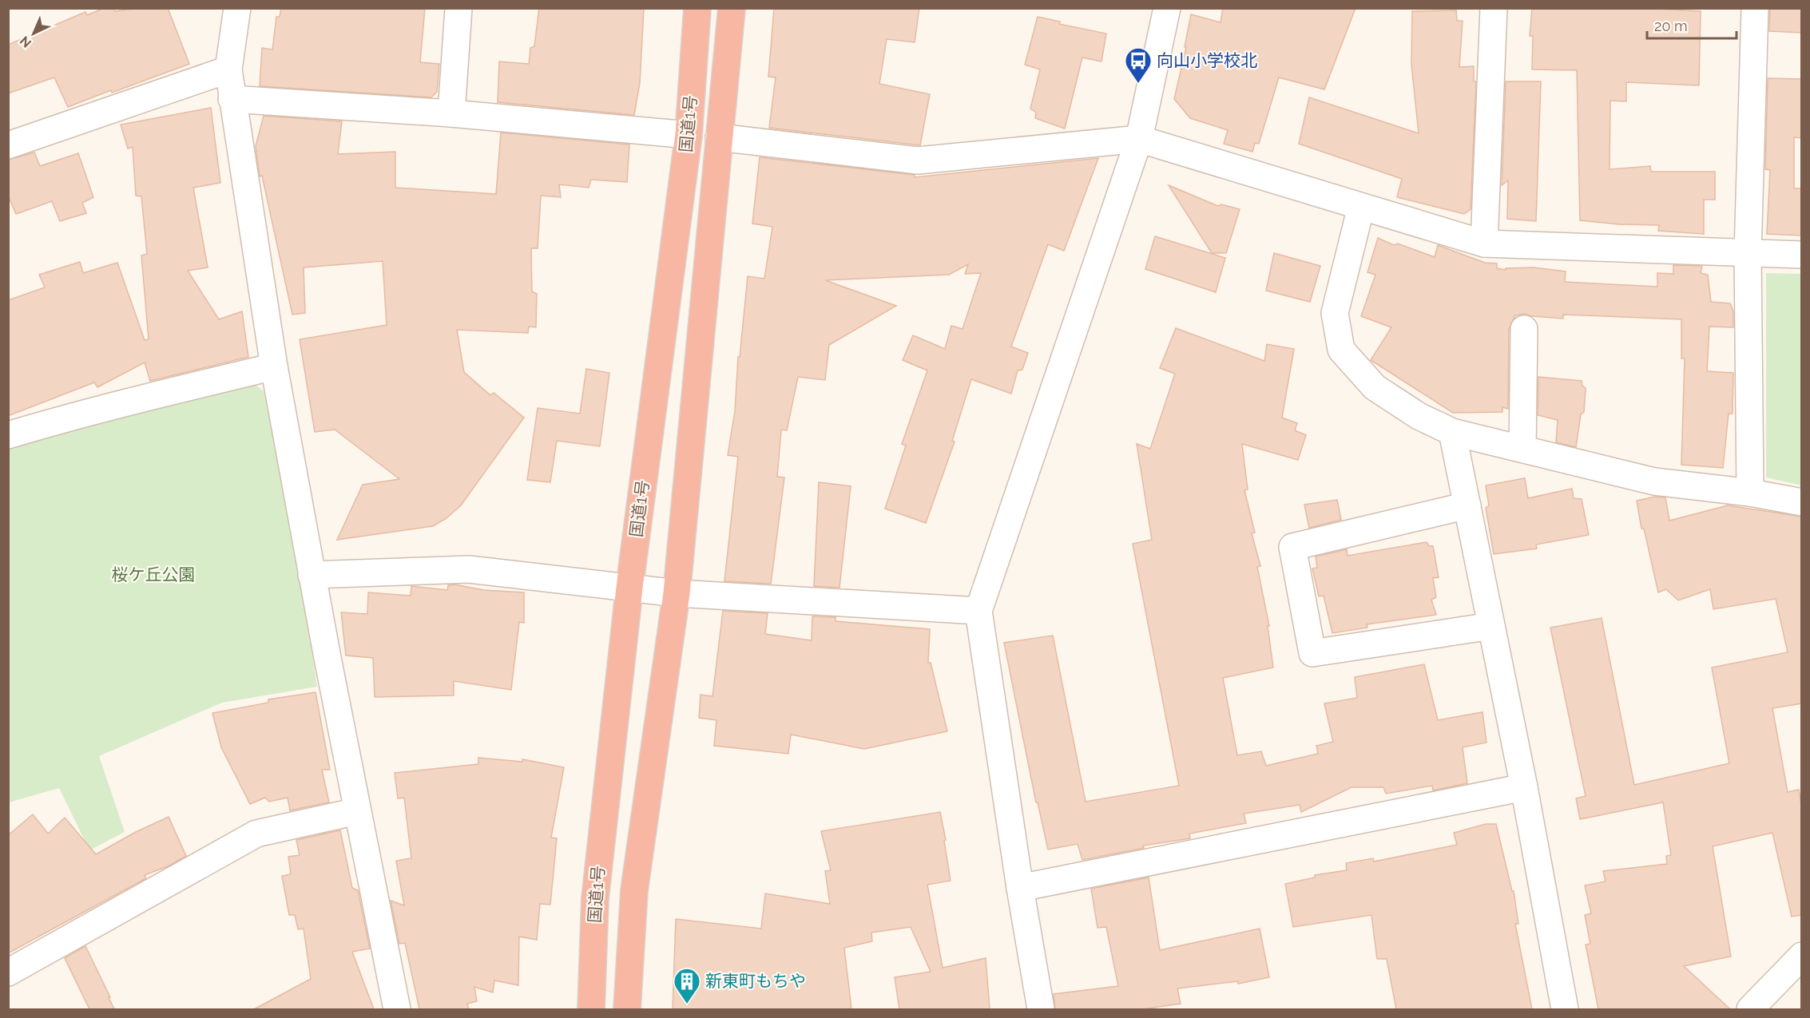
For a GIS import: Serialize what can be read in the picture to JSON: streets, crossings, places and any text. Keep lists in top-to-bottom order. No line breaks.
{"streets":{"highway":["国道1号"]},"parks":["桜ケ丘公園"],"places":{"bus stop":["向山小学校北"],"building":["新東町もちや"]},"scale_bar":"20 m","north":"bottom left"}
